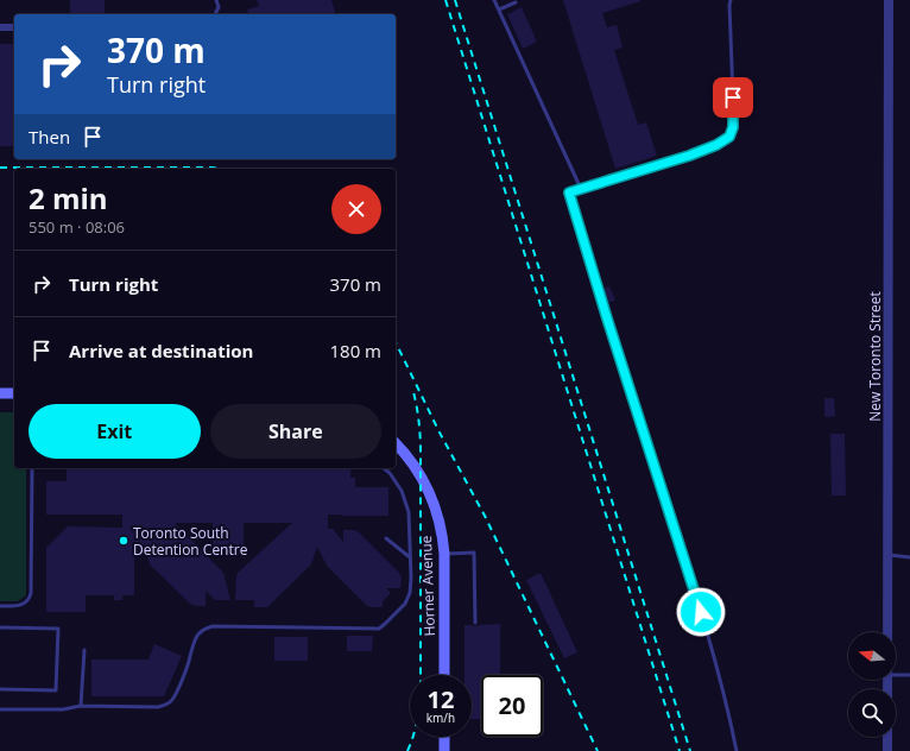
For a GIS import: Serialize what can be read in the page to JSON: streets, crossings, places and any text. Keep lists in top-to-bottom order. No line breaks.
{"streets":{"main road":["Horner Avenue"],"street":["New Toronto Street"]},"places":["Toronto South Detention Centre"],"north":"left","page":{"turn":["370 m","Turn right"],"then":"Then","heading":["2 min","550 m · 08:06"],"list":[{"name":"Turn right","value":"370 m"},{"name":"Arrive at destination","value":"180 m"}],"buttons":["Exit","Share"],"speed":"12 km/h","limit":"20"}}
